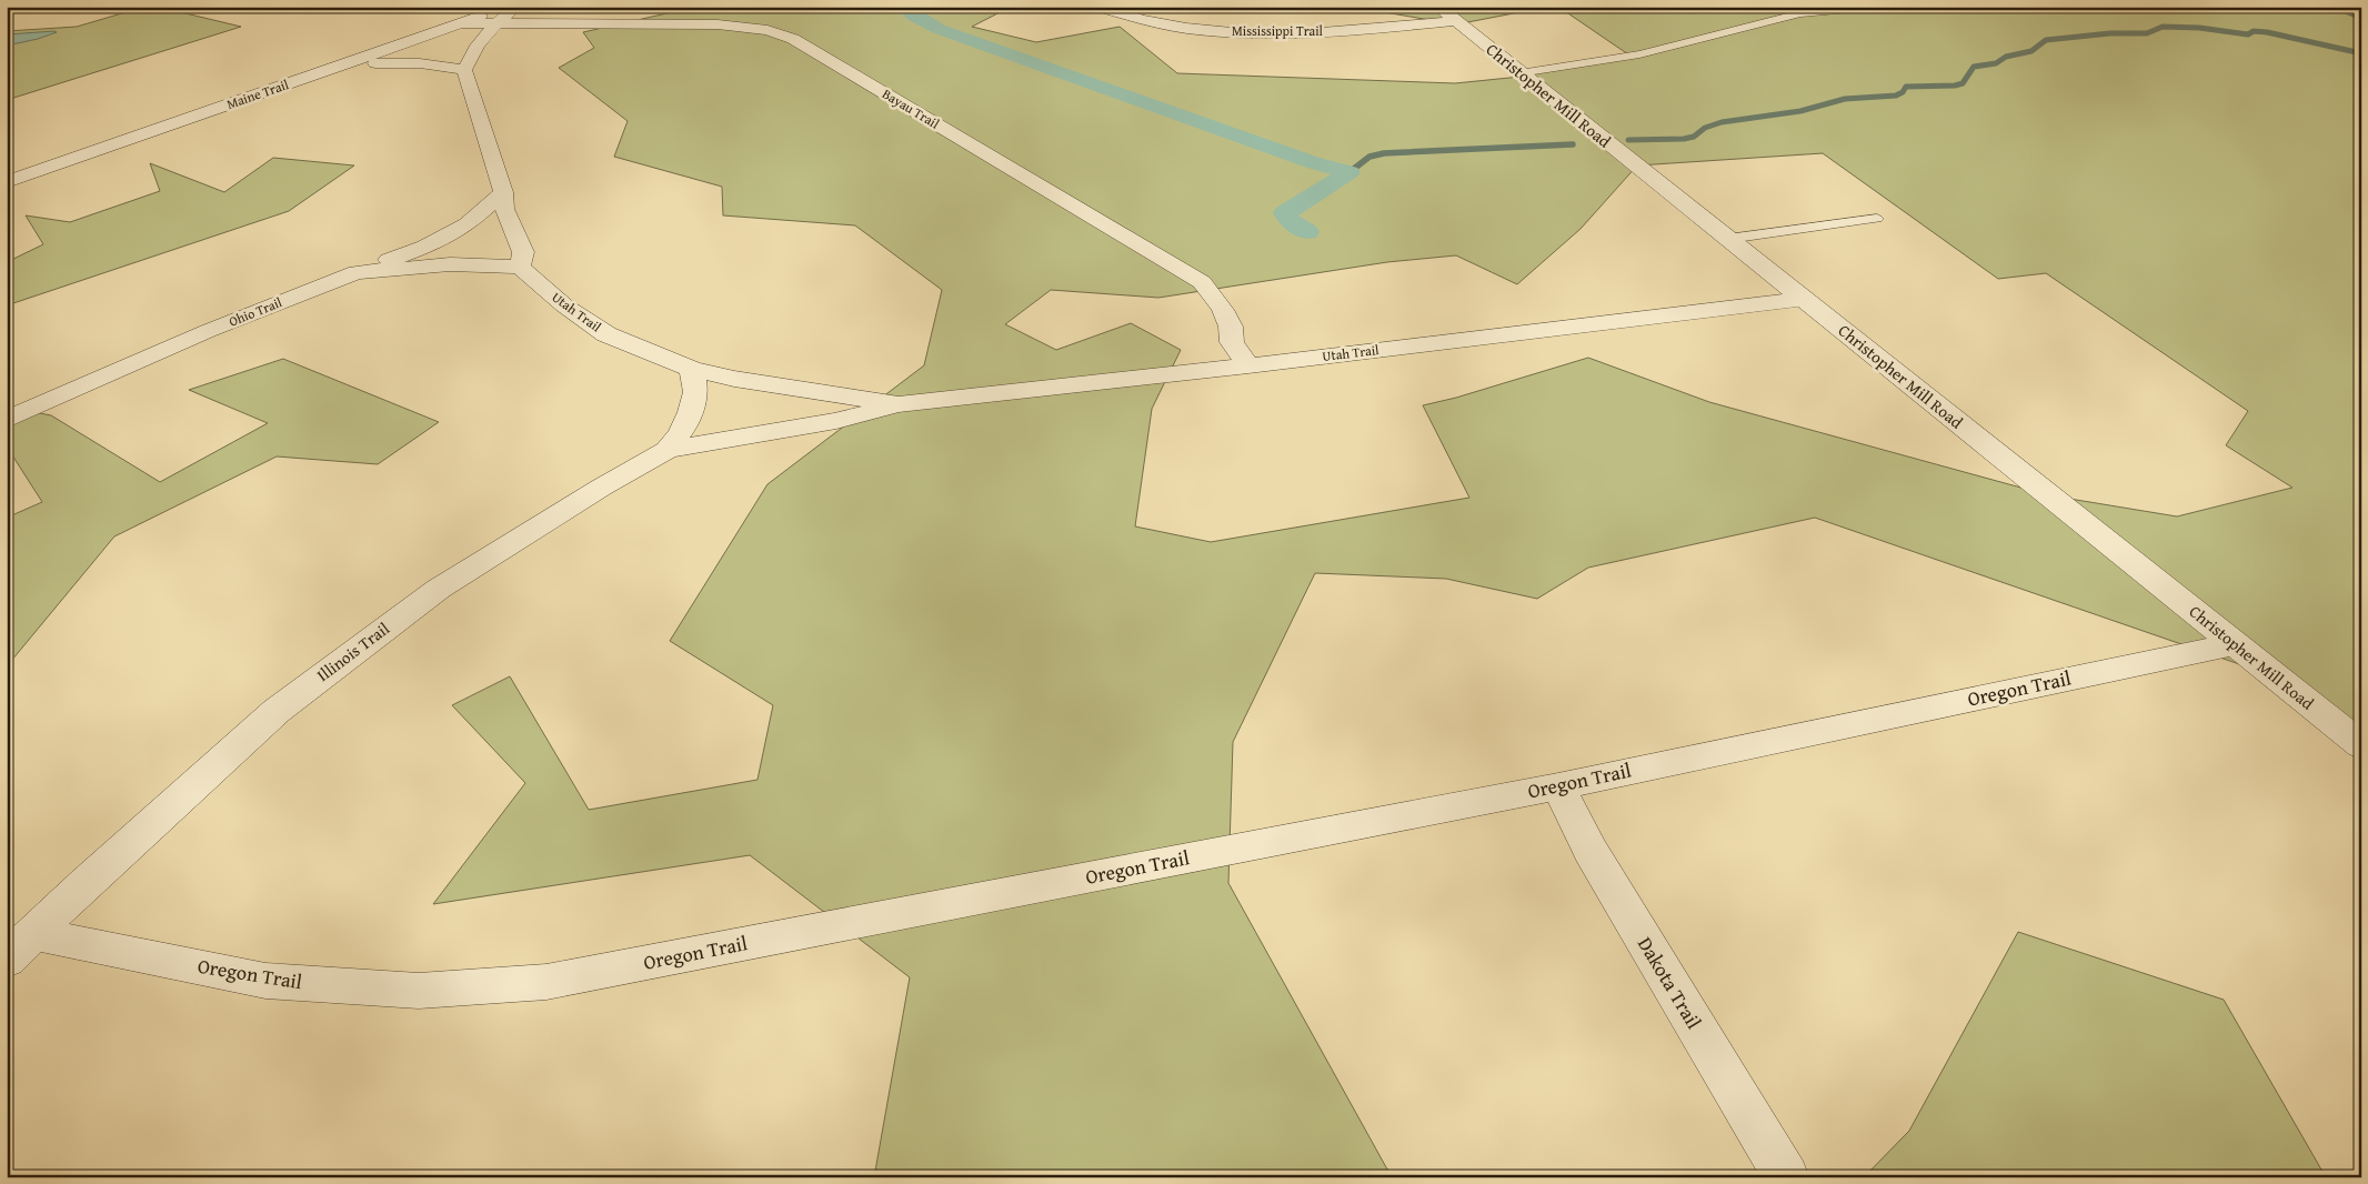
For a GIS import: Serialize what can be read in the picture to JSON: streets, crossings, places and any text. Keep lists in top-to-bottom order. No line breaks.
{"streets":{"street":["Mississippi Trail","Maine Trail","Christopher Mill Road","Bayau Trail","Ohio Trail","Utah Trail","Illinois Trail","Oregon Trail","Dakota Trail"]},"crossings":[["Mississippi Trail","Christopher Mill Road"],["Maine Trail","Bayau Trail"],["Christopher Mill Road","Utah Trail"],["Christopher Mill Road","Oregon Trail"],["Bayau Trail","Utah Trail"],["Ohio Trail","Utah Trail"],["Utah Trail","Illinois Trail"],["Illinois Trail","Oregon Trail"],["Oregon Trail","Dakota Trail"]]}
